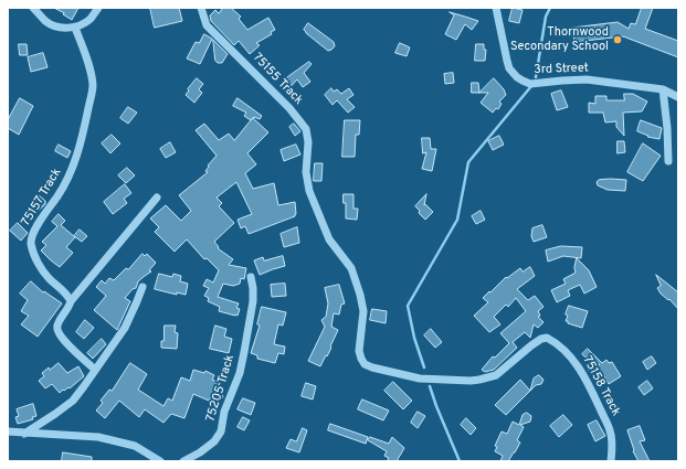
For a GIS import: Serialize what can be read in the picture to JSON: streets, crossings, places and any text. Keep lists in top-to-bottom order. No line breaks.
{"streets":{"street":["3rd Street","75155 Track","75157 Track","75158 Track","75205 Track"]},"crossings":[["75155 Track","75158 Track"]],"places":["Thornwood Secondary School"]}
